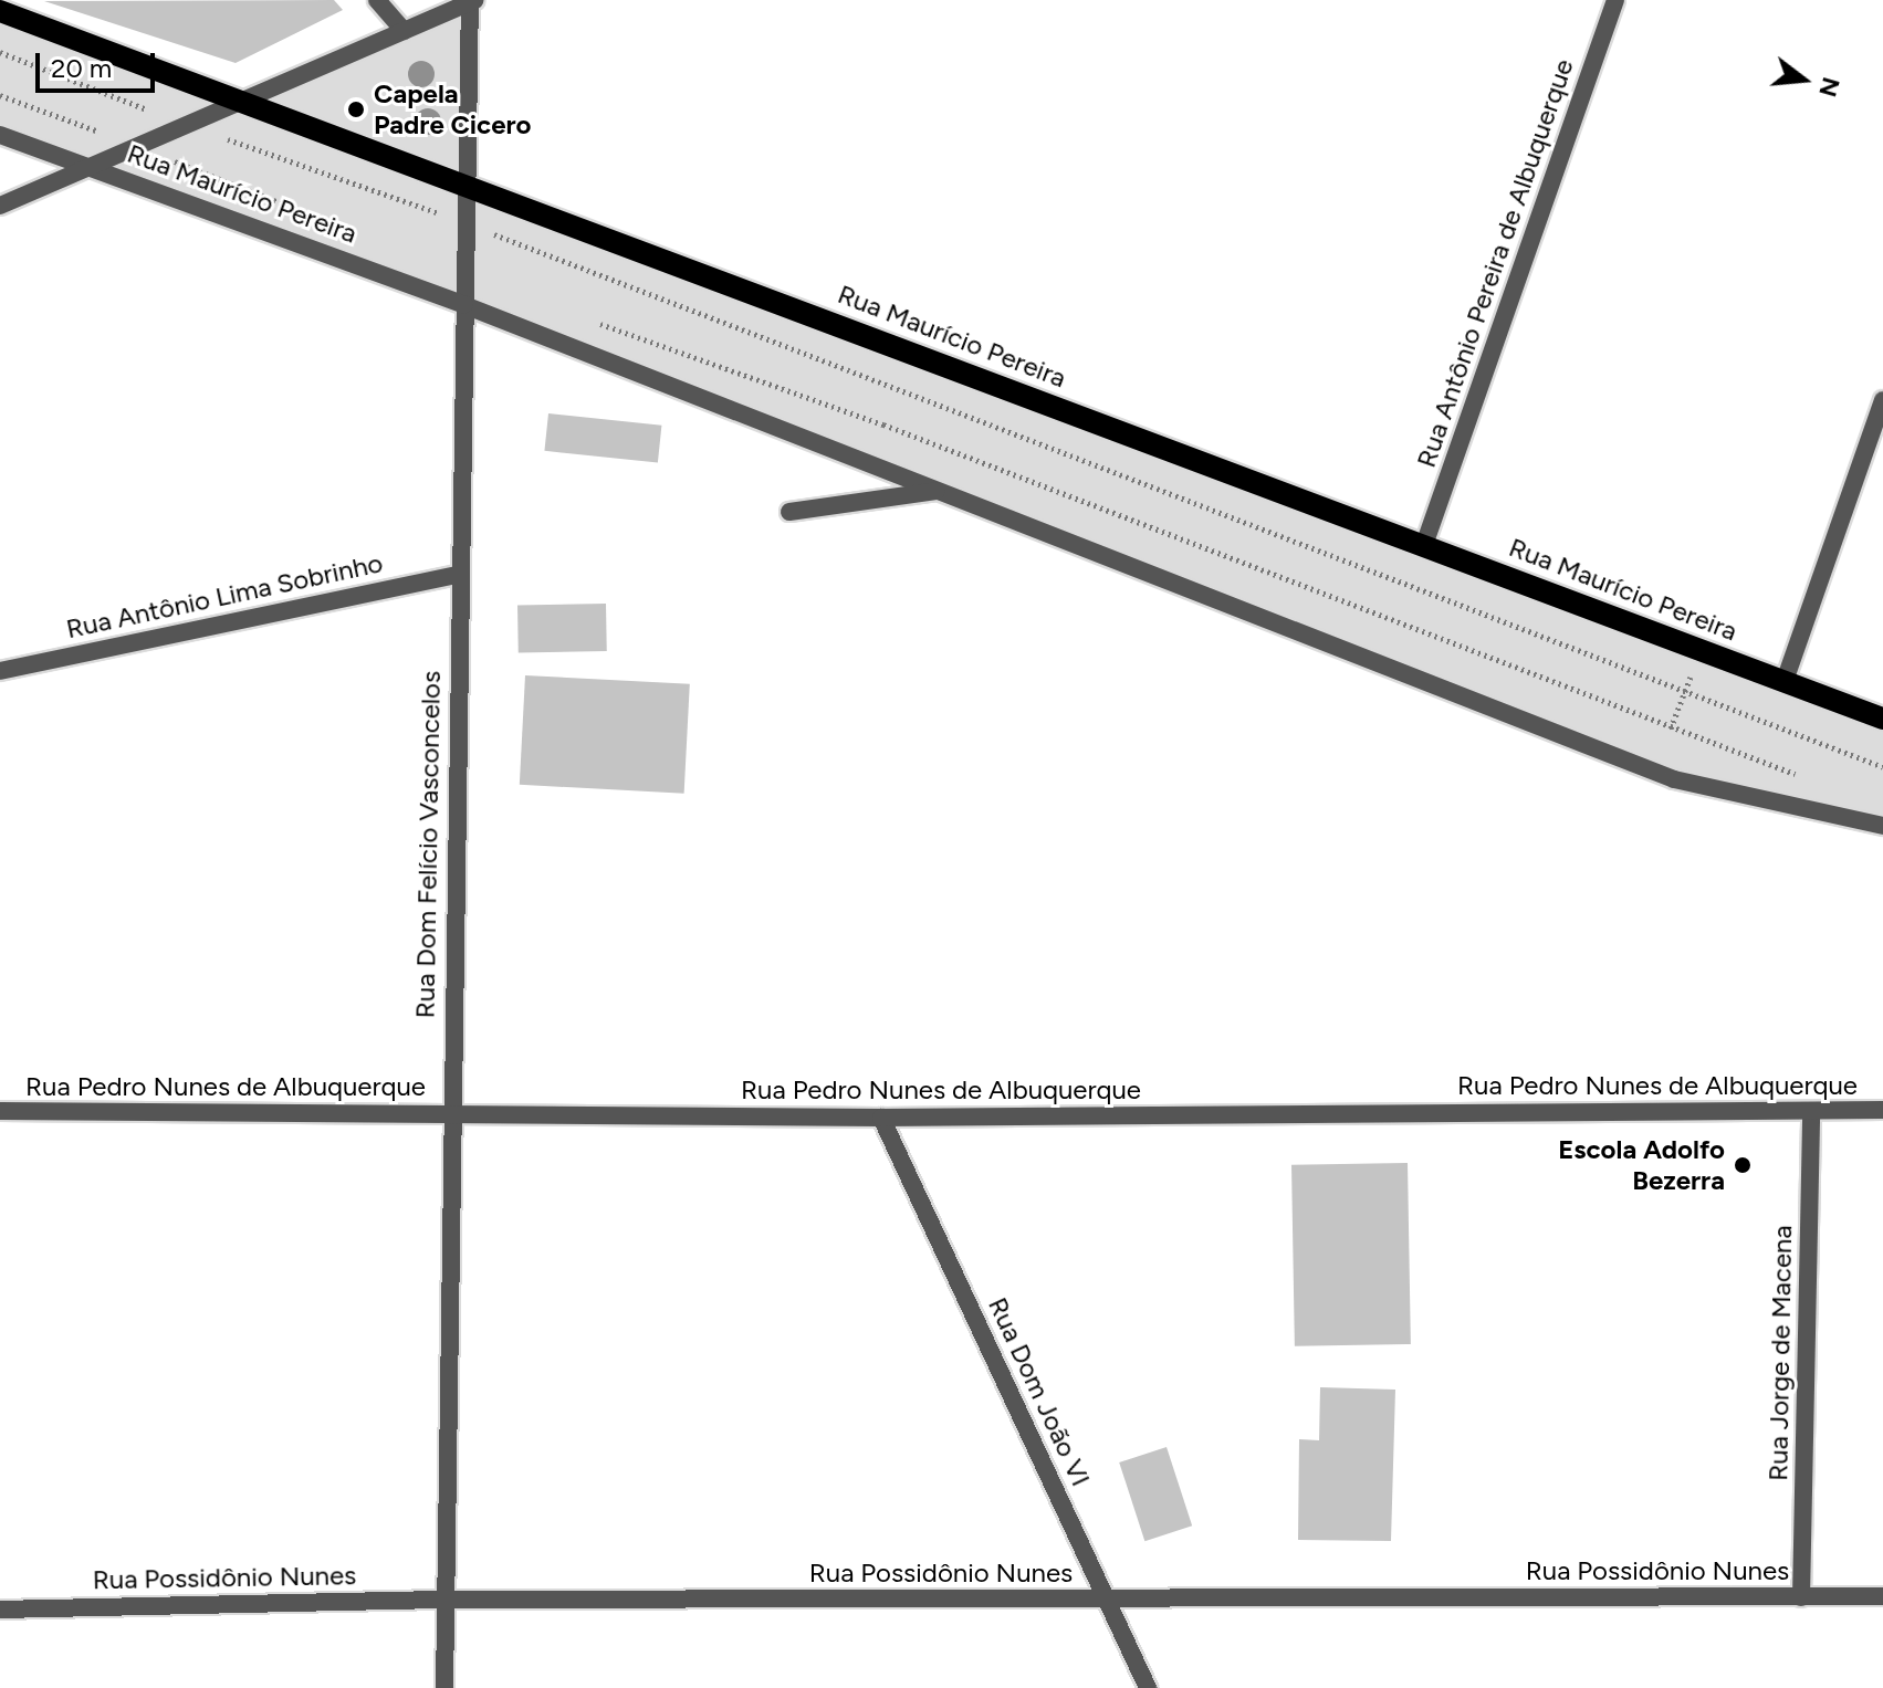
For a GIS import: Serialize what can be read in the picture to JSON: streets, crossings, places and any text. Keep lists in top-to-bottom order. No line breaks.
{"streets":{"main road":["Rua Maurício Pereira"],"street":["Rua Antônio Pereira de Albuquerque","Rua Antônio Lima Sobrinho","Rua Dom Felício Vasconcelos","Rua Pedro Nunes de Albuquerque","Rua Jorge de Macena","Rua Dom João VI","Rua Possidônio Nunes"]},"crossings":[["Rua Maurício Pereira","Rua Antônio Pereira de Albuquerque"],["Rua Maurício Pereira","Rua Dom Felício Vasconcelos"],["Rua Antônio Lima Sobrinho","Rua Dom Felício Vasconcelos"],["Rua Dom Felício Vasconcelos","Rua Pedro Nunes de Albuquerque"],["Rua Dom Felício Vasconcelos","Rua Possidônio Nunes"],["Rua Pedro Nunes de Albuquerque","Rua Jorge de Macena"],["Rua Pedro Nunes de Albuquerque","Rua Dom João VI"],["Rua Jorge de Macena","Rua Possidônio Nunes"],["Rua Dom João VI","Rua Possidônio Nunes"]],"places":["Capela Padre Cicero","Escola Adolfo Bezerra"],"scale_bar":"20 m","north":"right"}
